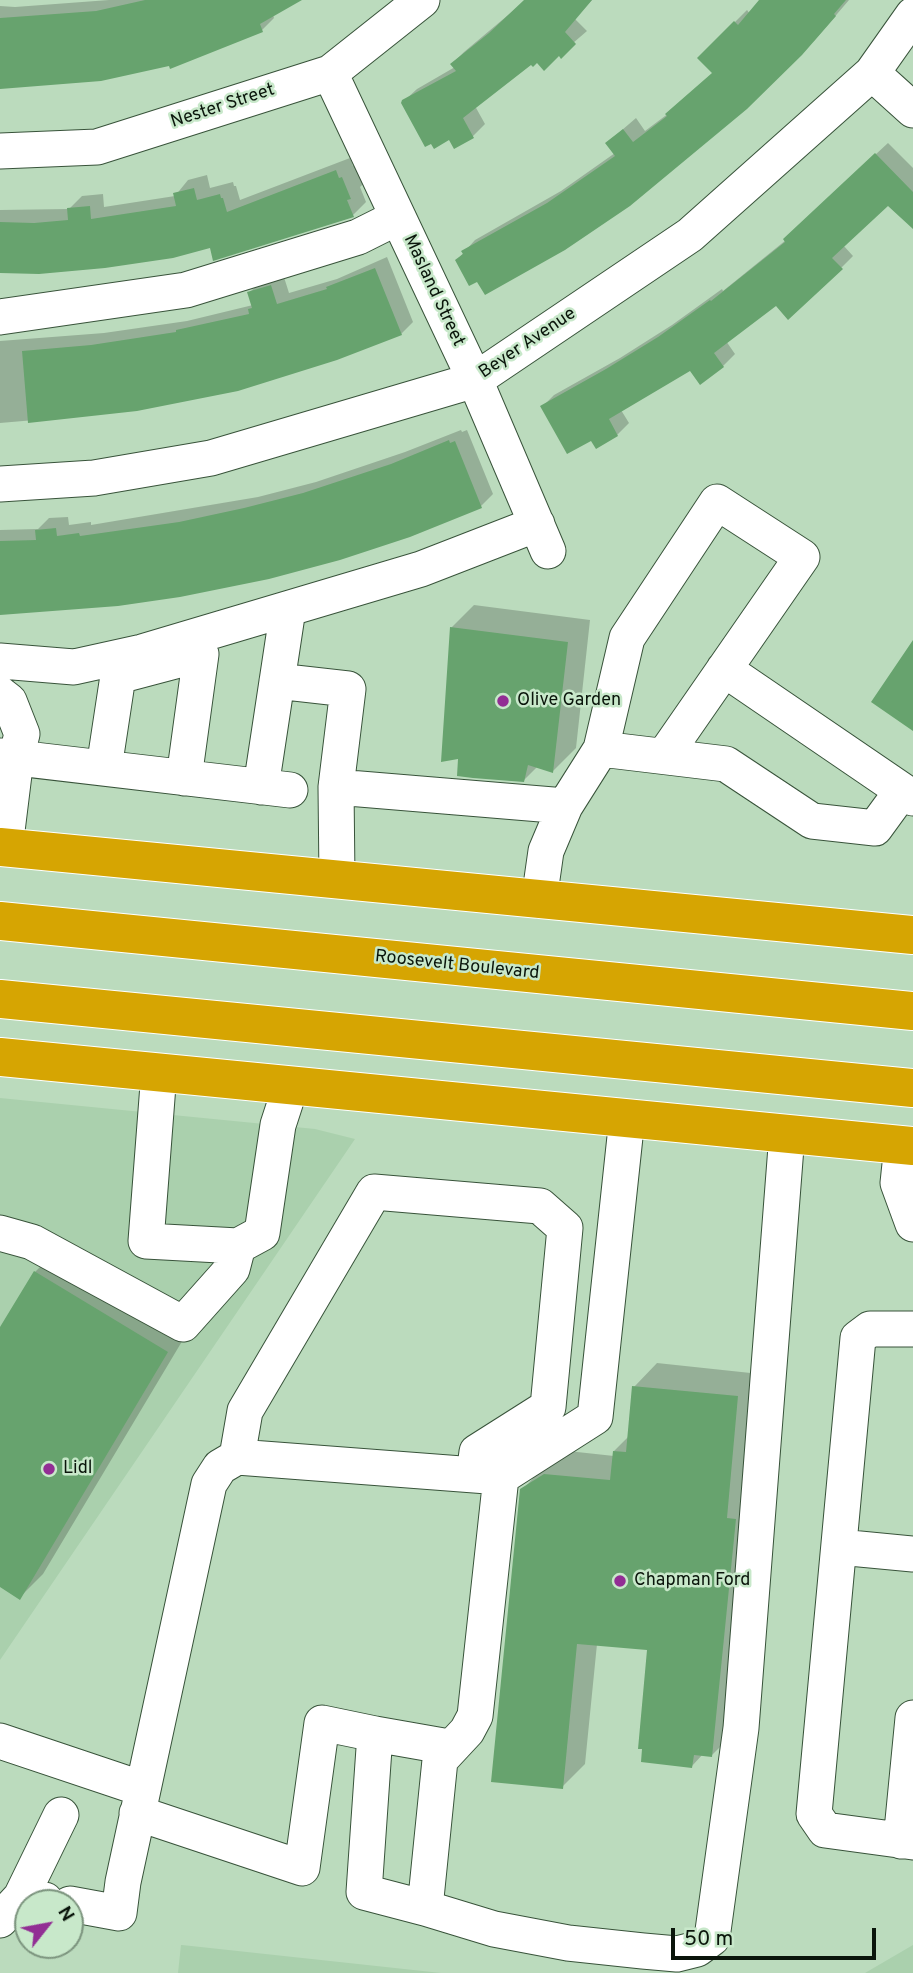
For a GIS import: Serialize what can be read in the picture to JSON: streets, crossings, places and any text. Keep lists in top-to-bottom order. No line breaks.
{"streets":{"highway":["Roosevelt Boulevard"],"street":["Nester Street","Masland Street","Beyer Avenue"]},"crossings":[["Nester Street","Masland Street"],["Masland Street","Beyer Avenue"]],"places":["Olive Garden","Lidl","Chapman Ford"],"scale_bar":"50 m","north":"top right"}
